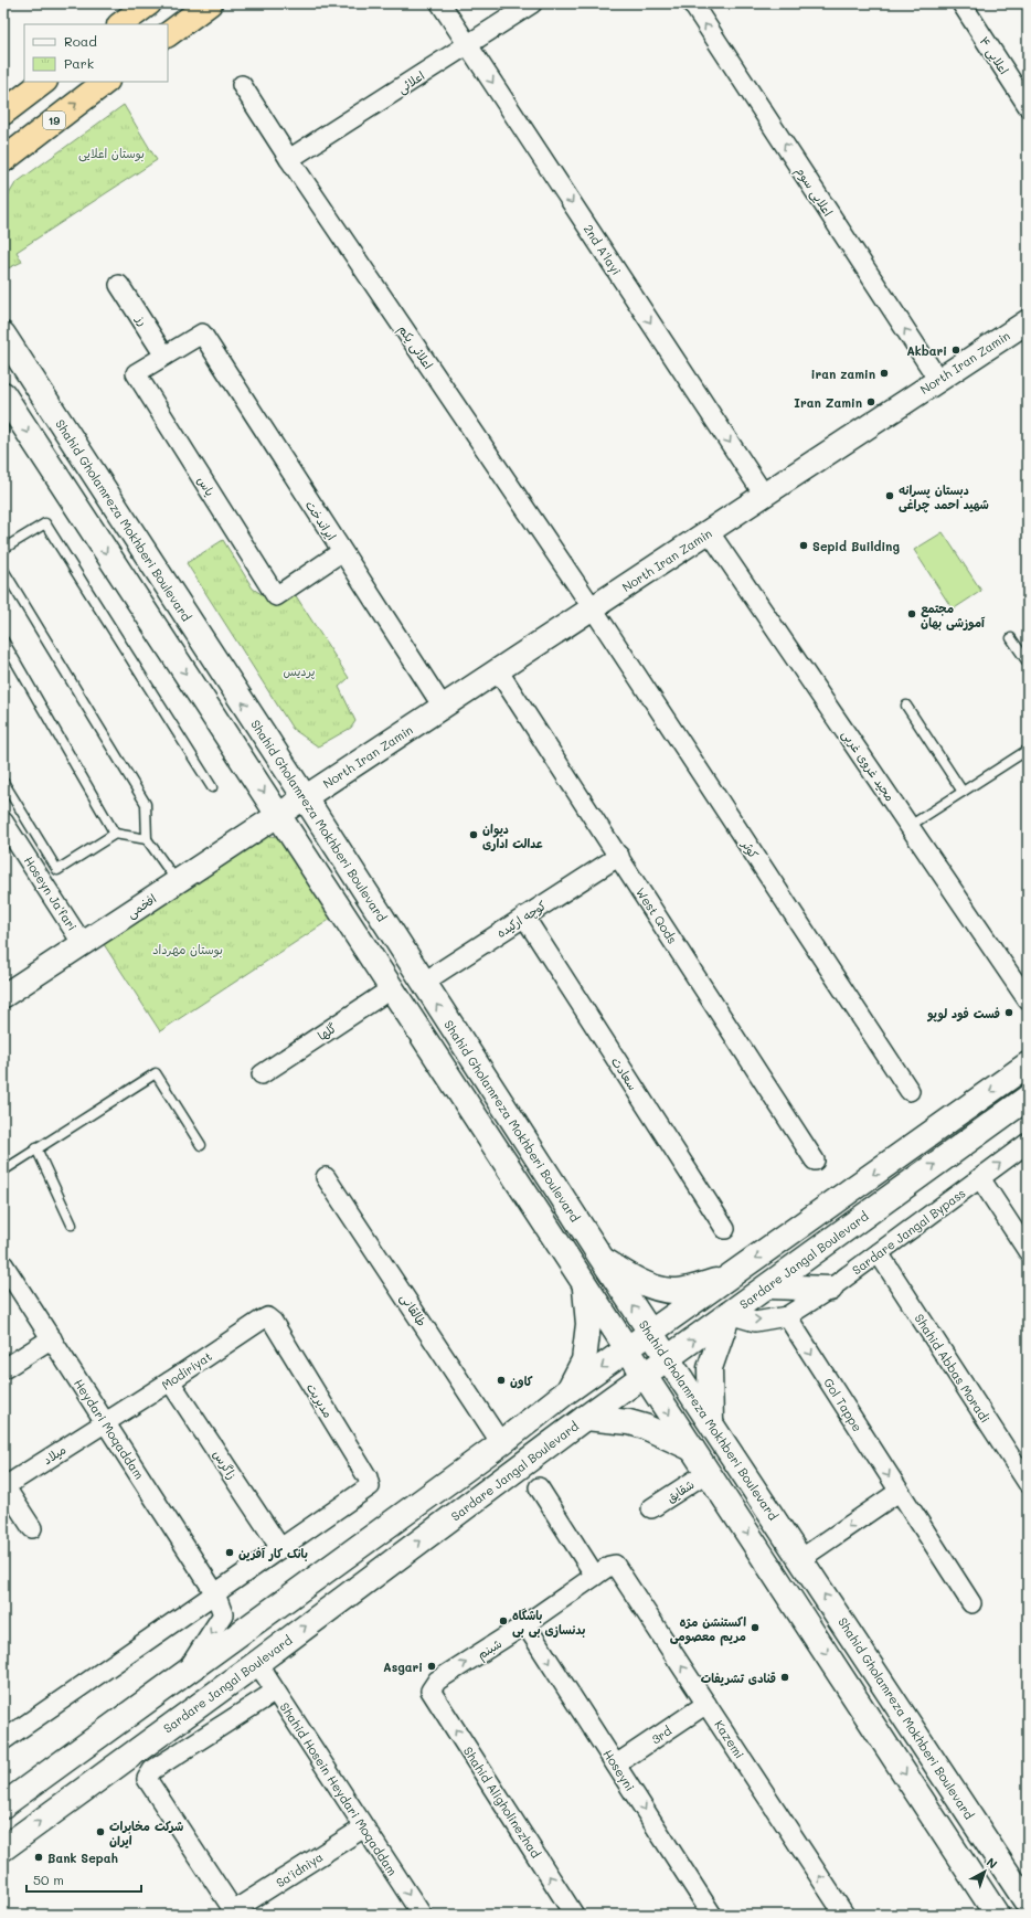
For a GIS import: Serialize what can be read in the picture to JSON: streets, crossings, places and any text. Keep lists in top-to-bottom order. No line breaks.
{"streets":{"highway":["19"],"main road":["Shahid Gholamreza Mokhberi Boulevard","Sardare Jangal Boulevard"],"street":["اعلایی ۴","اعلائی","اعلایی سوم","2nd A'layi","رز","اعلائی یکم","North Iran Zamin","یاس","ایراندخت","مجید غروی غربی","کوثر","Hoseyn Ja'fari","افخمی","West Qods","کوچه ارکیده","گلها","سعادت","Sardare Jangal Bypass","طالقانی","Shahid Abbas Moradi","Modiriyat","مدیریت","Gol Tappe","Heydari Moqaddam","میلاد","زاگرس","شقایق","شبنم","3rd","Kazemi","Hoseyni","Shahid Hosein Heydari Moqaddam","Shahid Aligholinezhad","Sa'idniya"]},"crossings":[["اعلائی","2nd A'layi"],["اعلائی","اعلائی یکم"],["اعلایی سوم","North Iran Zamin"],["2nd A'layi","North Iran Zamin"],["رز","یاس"],["اعلائی یکم","North Iran Zamin"],["اعلائی یکم","کوثر"],["North Iran Zamin","Shahid Gholamreza Mokhberi Boulevard"],["North Iran Zamin","ایراندخت"],["North Iran Zamin","مجید غروی غربی"],["North Iran Zamin","کوثر"],["North Iran Zamin","افخمی"],["North Iran Zamin","West Qods"],["یاس","ایراندخت"],["Shahid Gholamreza Mokhberi Boulevard","کوچه ارکیده"],["Shahid Gholamreza Mokhberi Boulevard","Sardare Jangal Boulevard"],["Hoseyn Ja'fari","افخمی"],["West Qods","کوچه ارکیده"],["کوچه ارکیده","سعادت"],["Sardare Jangal Bypass","Shahid Abbas Moradi"],["Sardare Jangal Bypass","Gol Tappe"],["Sardare Jangal Boulevard","Shahid Hosein Heydari Moqaddam"],["Modiriyat","مدیریت"],["Modiriyat","Heydari Moqaddam"],["Modiriyat","میلاد"],["Modiriyat","زاگرس"],["مدیریت","زاگرس"],["Heydari Moqaddam","میلاد"],["شبنم","Kazemi"],["شبنم","Hoseyni"],["شبنم","Shahid Aligholinezhad"],["3rd","Kazemi"],["3rd","Hoseyni"],["Shahid Hosein Heydari Moqaddam","Sa'idniya"]],"one_way":["اعلایی سوم","2nd A'layi","Gol Tappe","شبنم","Kazemi","Hoseyni","Shahid Aligholinezhad"],"parks":["بوستان اعلایی","پردیس","بوستان مهرداد"],"places":["Akbari","iran zamin","Iran Zamin","دبستان پسرانه شهید احمد چراغی","Sepid Building","مجتمع آموزشی بهان","دیوان عدالت اداری","فست فود لوپو","کاون","بانک کار آفرین","باشگاه بدنسازی بی بی","اکستنشن مژه مریم معصومی","Asgari","قنادی تشریفات","شرکت مخابرات ایران","Bank Sepah"],"legend":["Road","Park"],"scale_bar":"50 m","north":"top right"}
